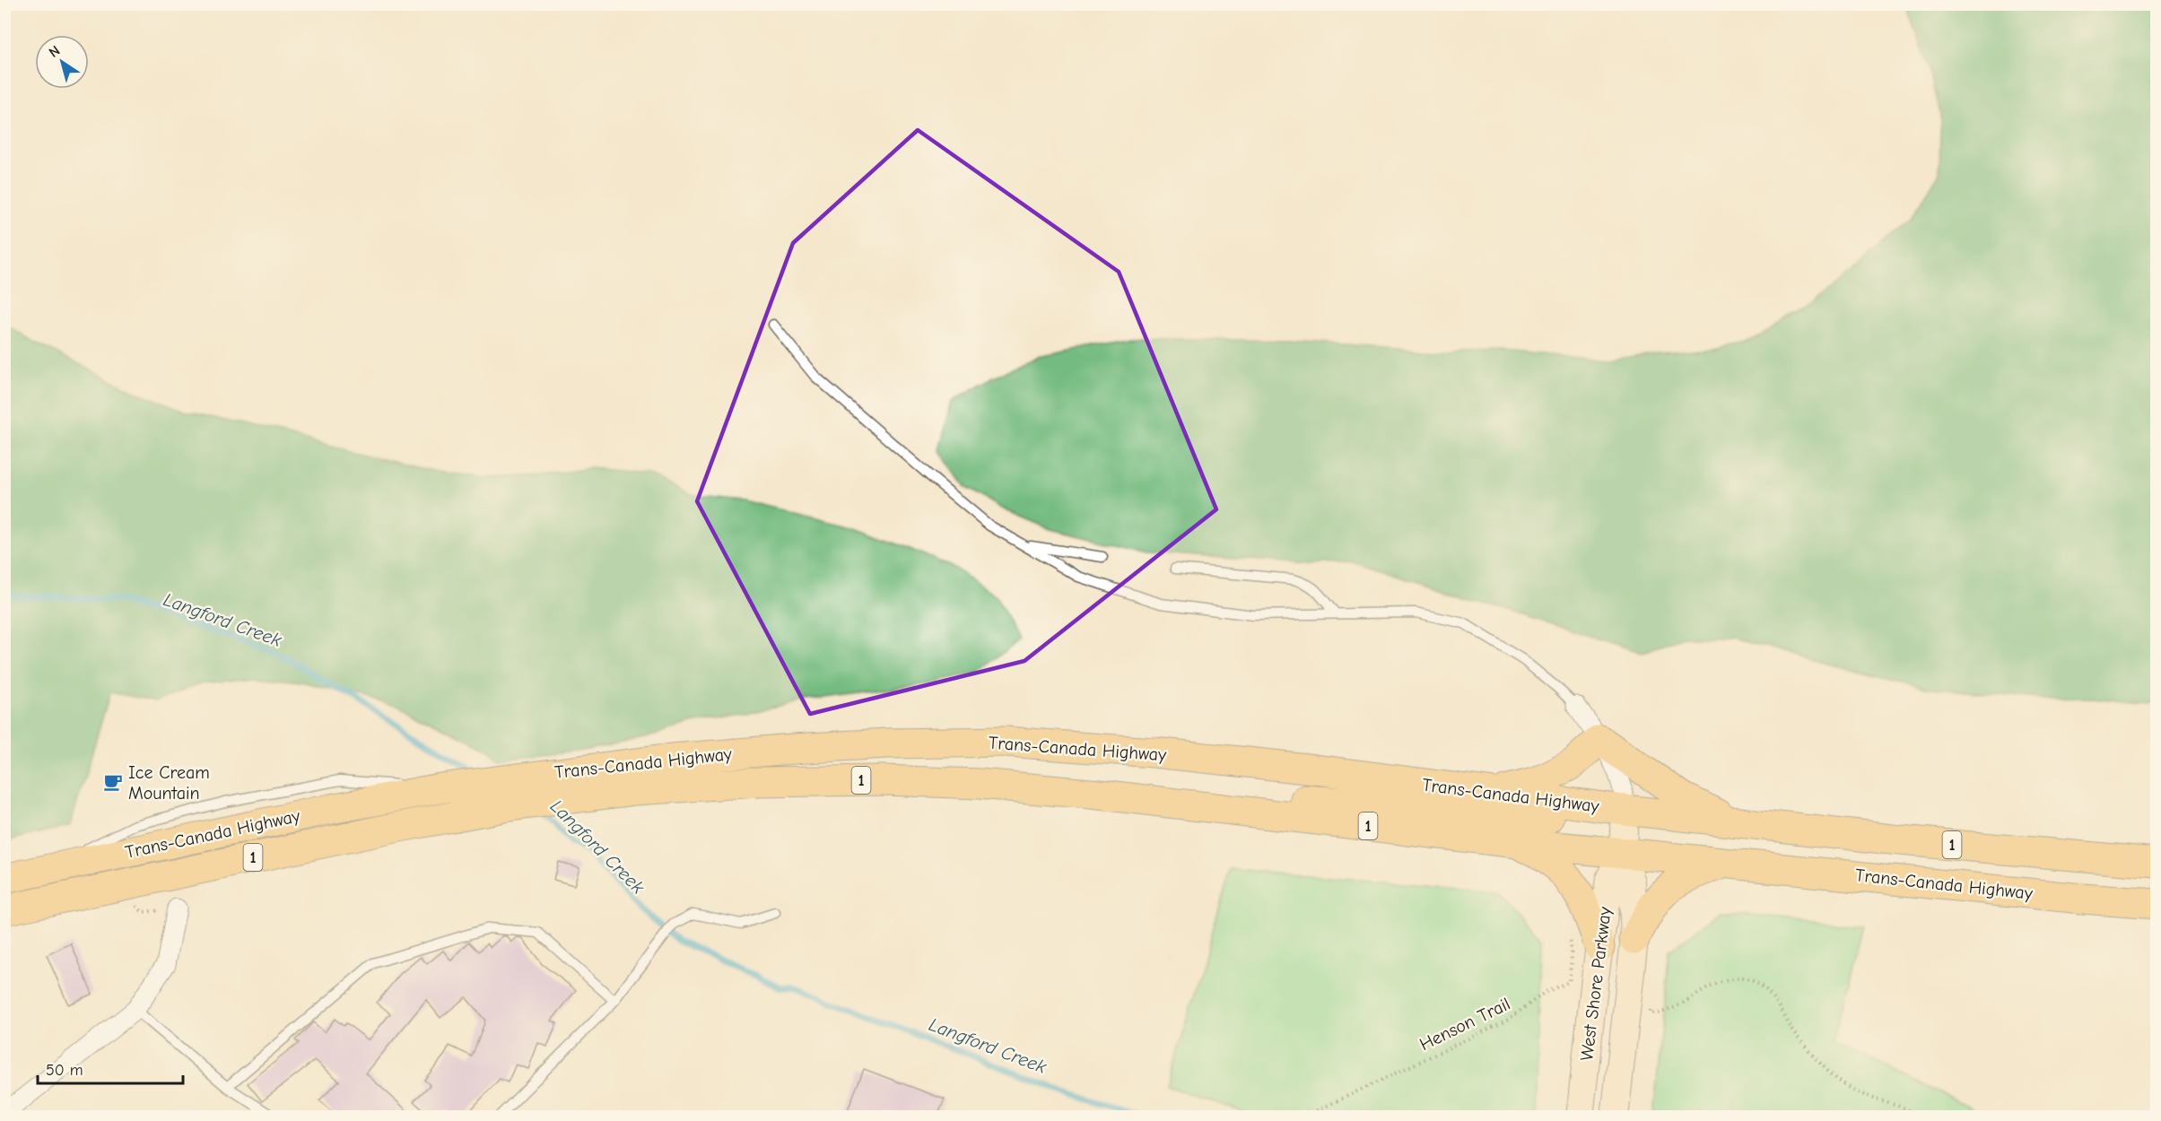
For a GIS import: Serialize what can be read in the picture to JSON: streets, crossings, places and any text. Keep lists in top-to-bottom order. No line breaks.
{"streets":{"highway":["Trans-Canada Highway","1"],"main road":["West Shore Parkway"],"path":["Henson Trail"]},"crossings":[["Trans-Canada Highway","West Shore Parkway"]],"water":["Langford Creek"],"places":{"cafe":["Ice Cream Mountain"]},"scale_bar":"50 m","north":"top left"}
